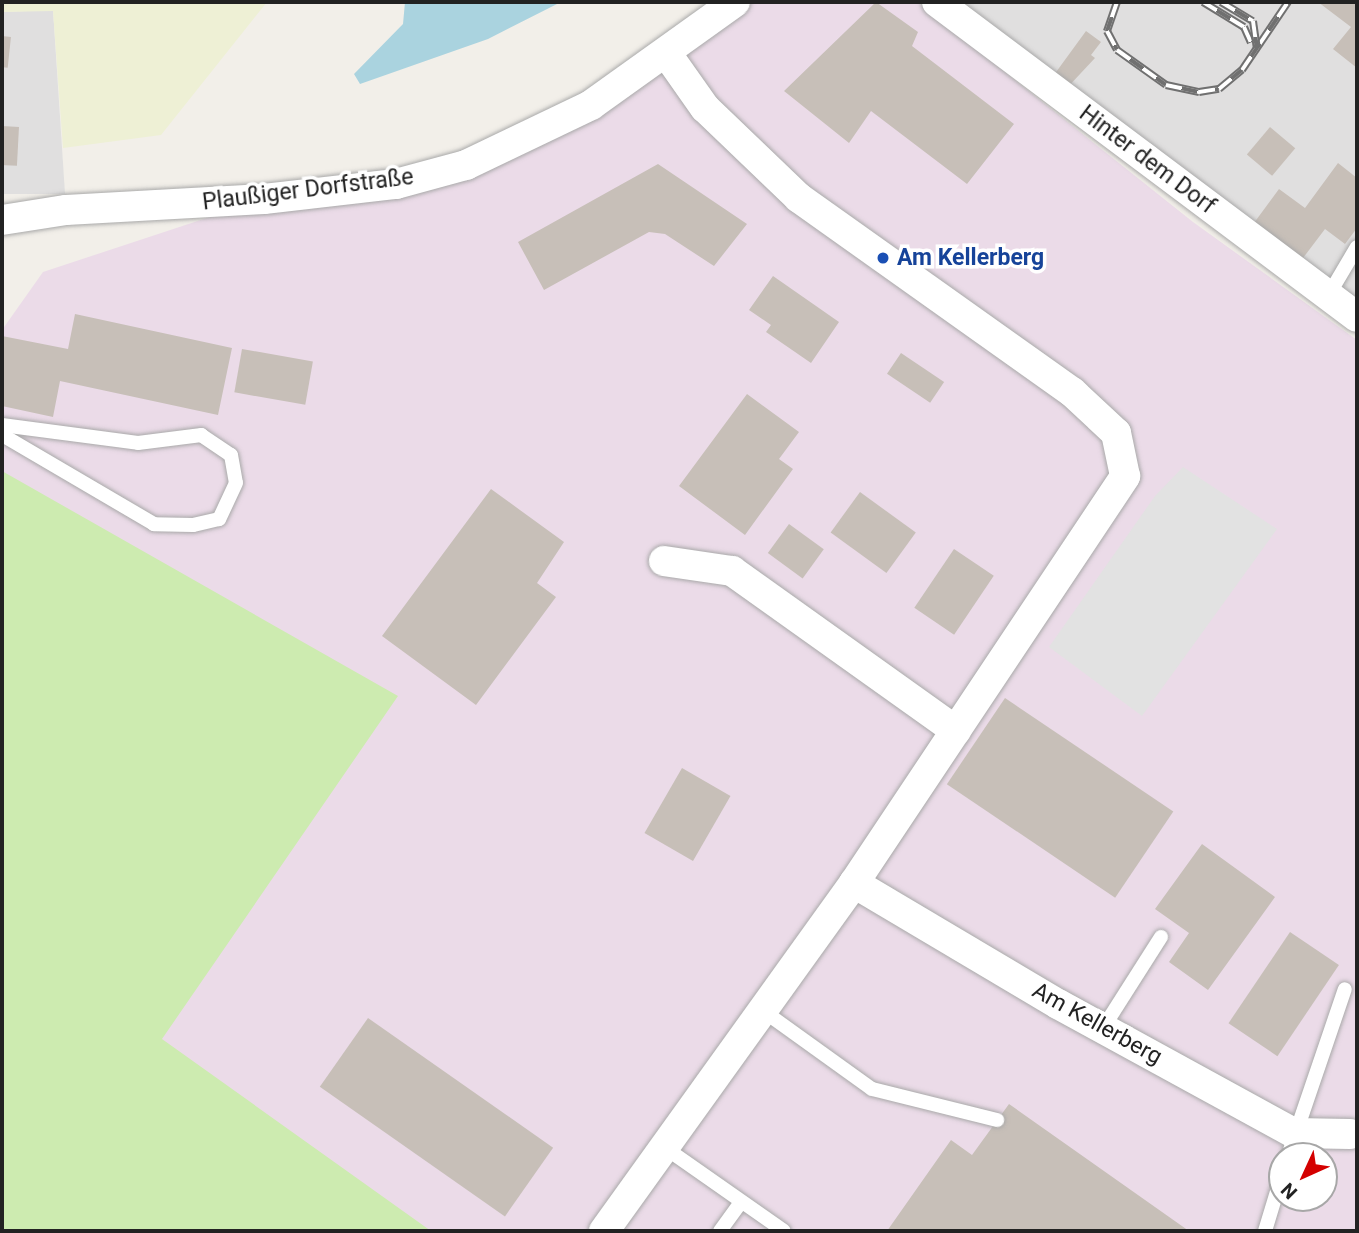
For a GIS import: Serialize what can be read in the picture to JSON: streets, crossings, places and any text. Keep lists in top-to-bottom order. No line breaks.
{"streets":{"street":["Hinter dem Dorf","Plaußiger Dorfstraße","Am Kellerberg"]},"places":["Am Kellerberg"],"north":"bottom left"}
